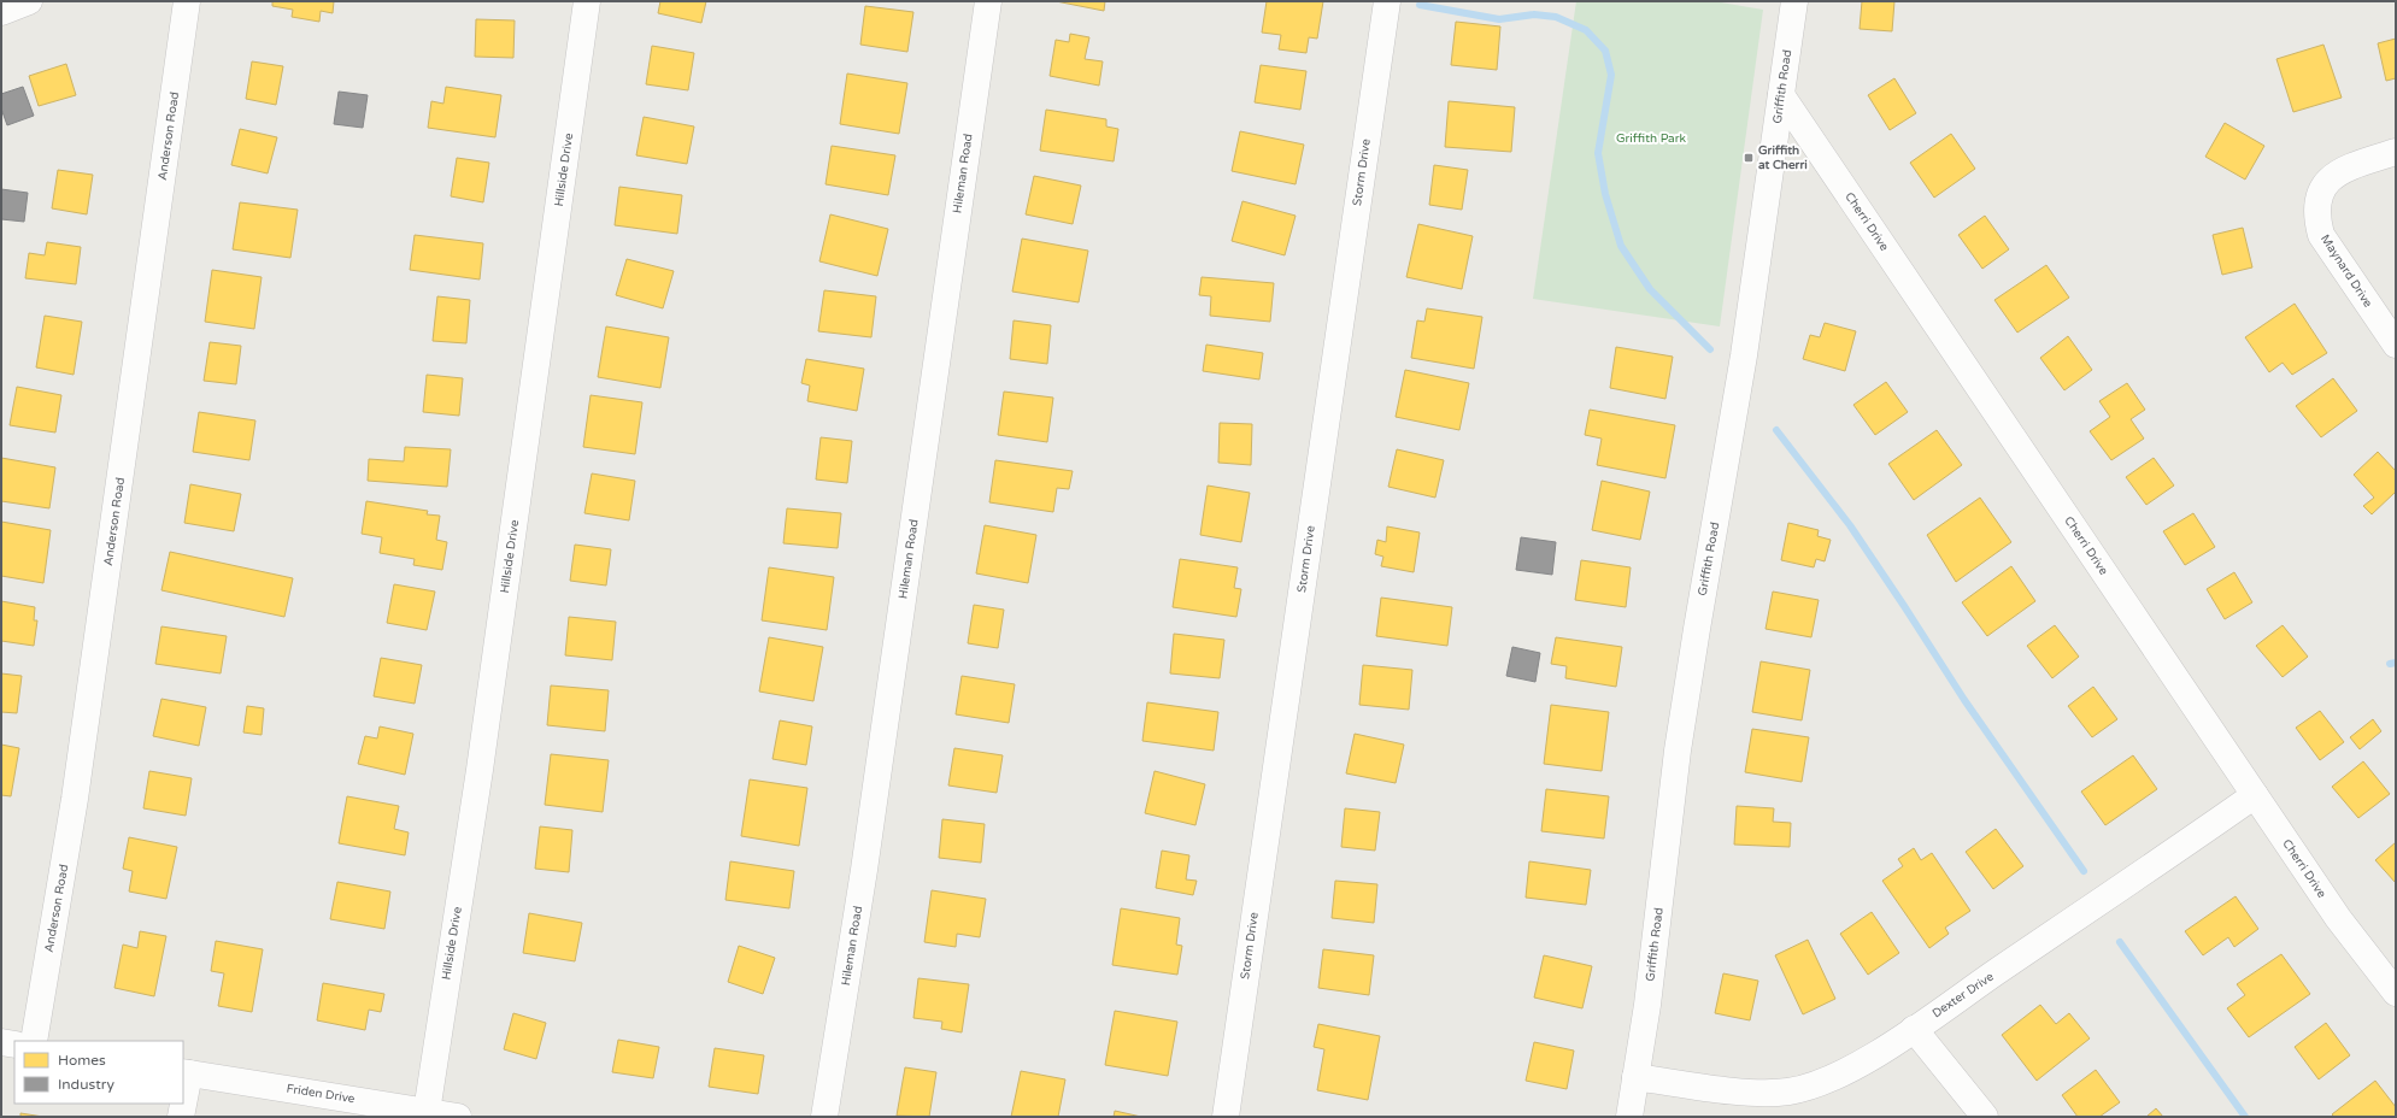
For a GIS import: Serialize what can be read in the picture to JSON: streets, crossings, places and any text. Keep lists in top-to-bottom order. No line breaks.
{"streets":{"street":["Griffith Road","Anderson Road","Hillside Drive","Storm Drive","Hileman Road","Cherri Drive","Maynard Drive","Dexter Drive","Friden Drive"]},"crossings":[["Griffith Road","Cherri Drive"],["Griffith Road","Dexter Drive"],["Hillside Drive","Friden Drive"],["Cherri Drive","Dexter Drive"]],"parks":["Griffith Park"],"places":{"transit":["Griffith at Cherri"]},"legend":["Homes","Industry"]}
